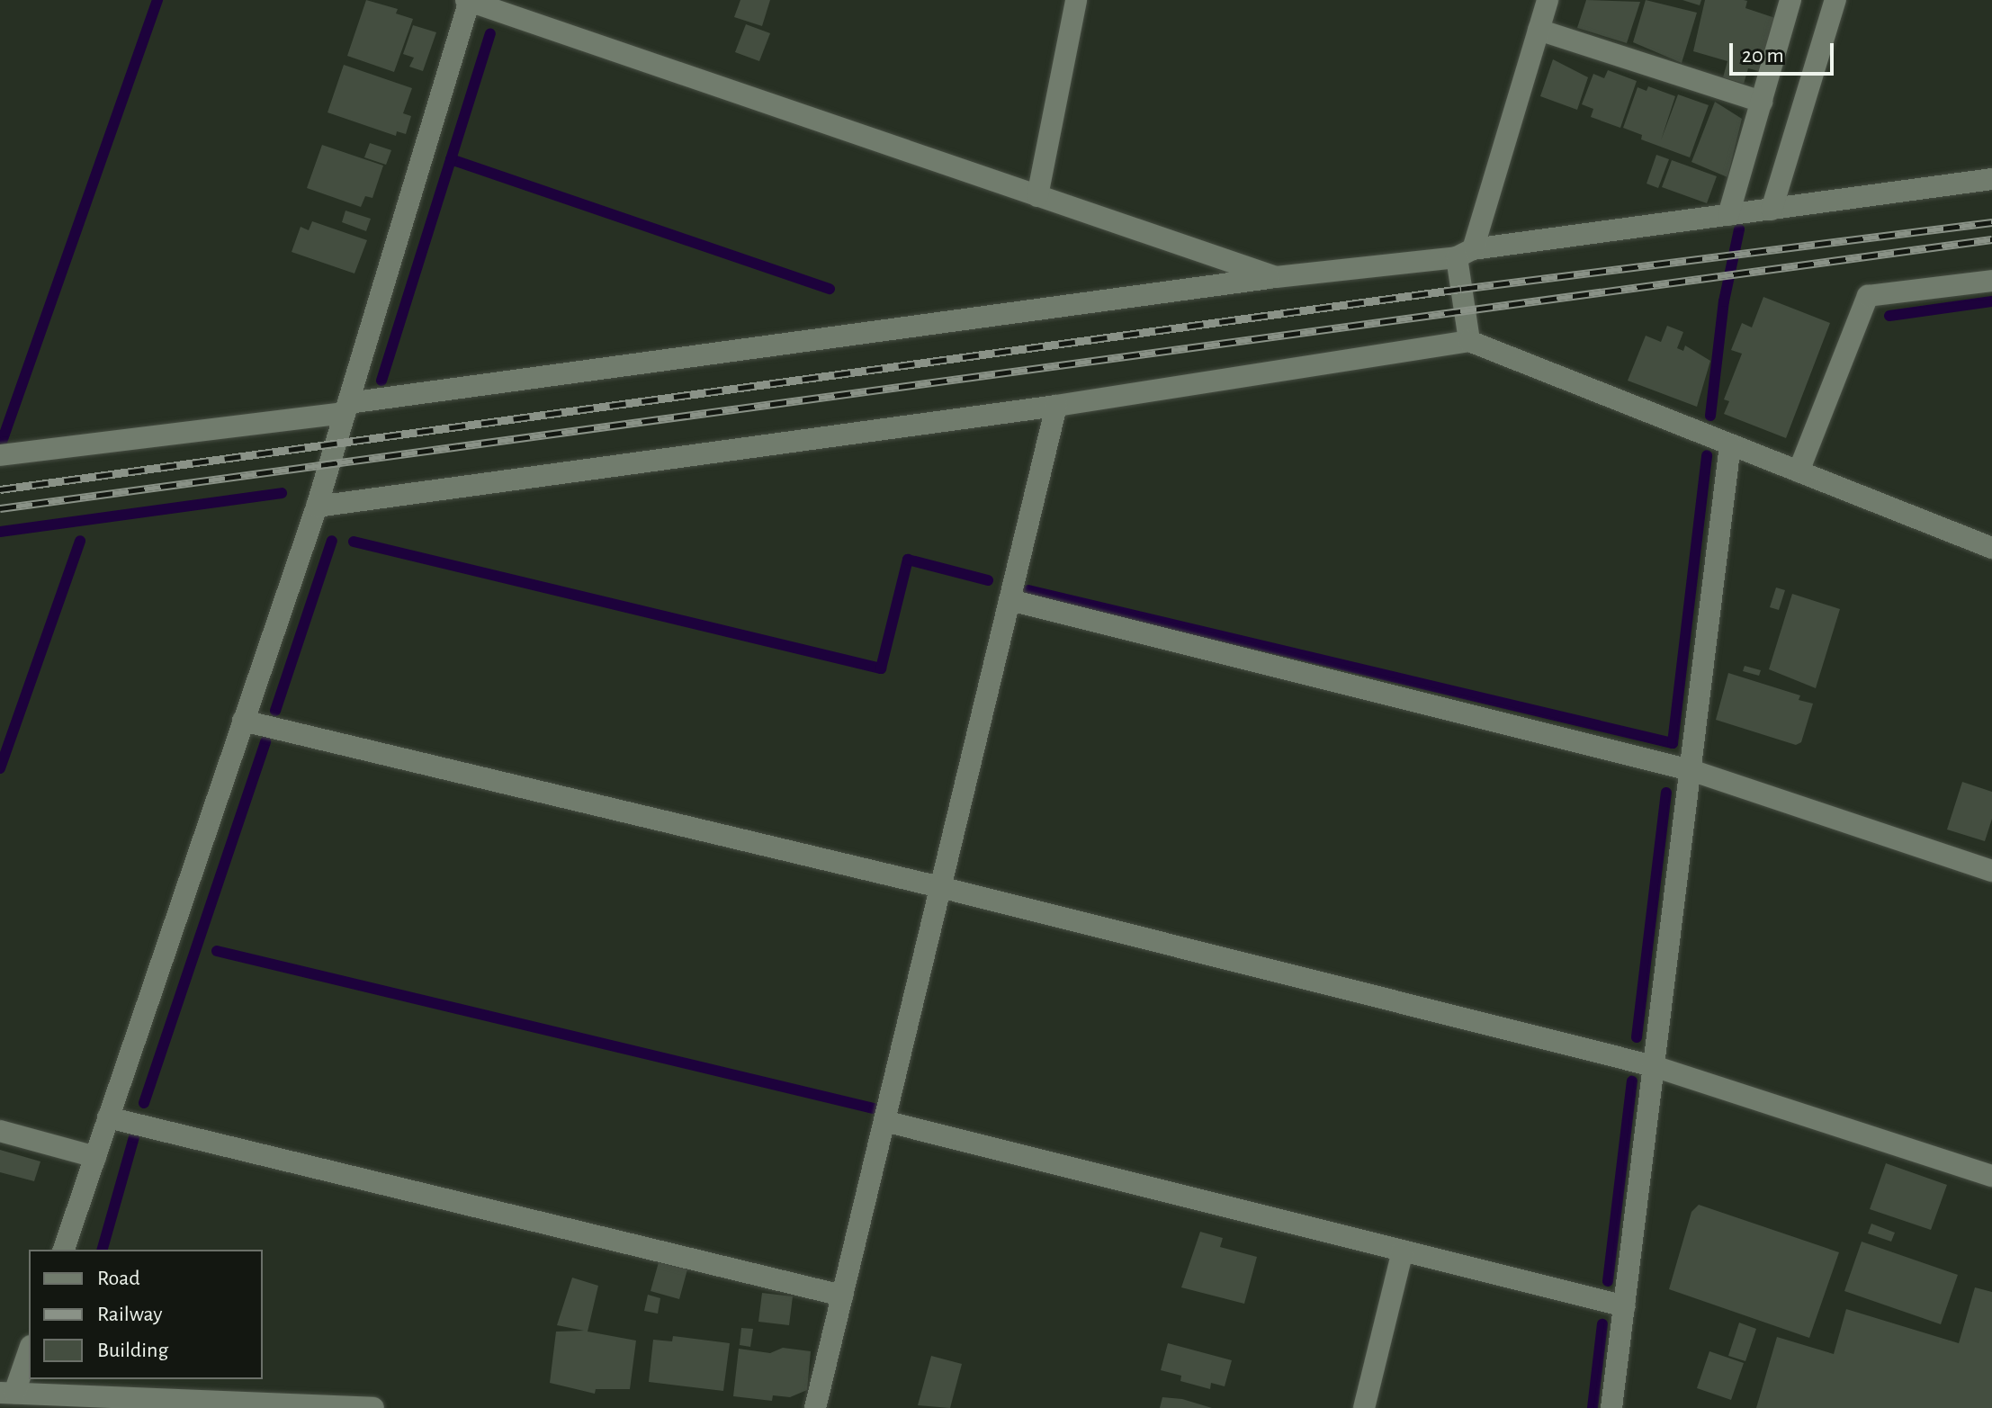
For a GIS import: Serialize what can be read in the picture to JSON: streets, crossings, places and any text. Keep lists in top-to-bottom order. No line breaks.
{"legend":["Road","Railway","Building"],"scale_bar":"20 m"}
